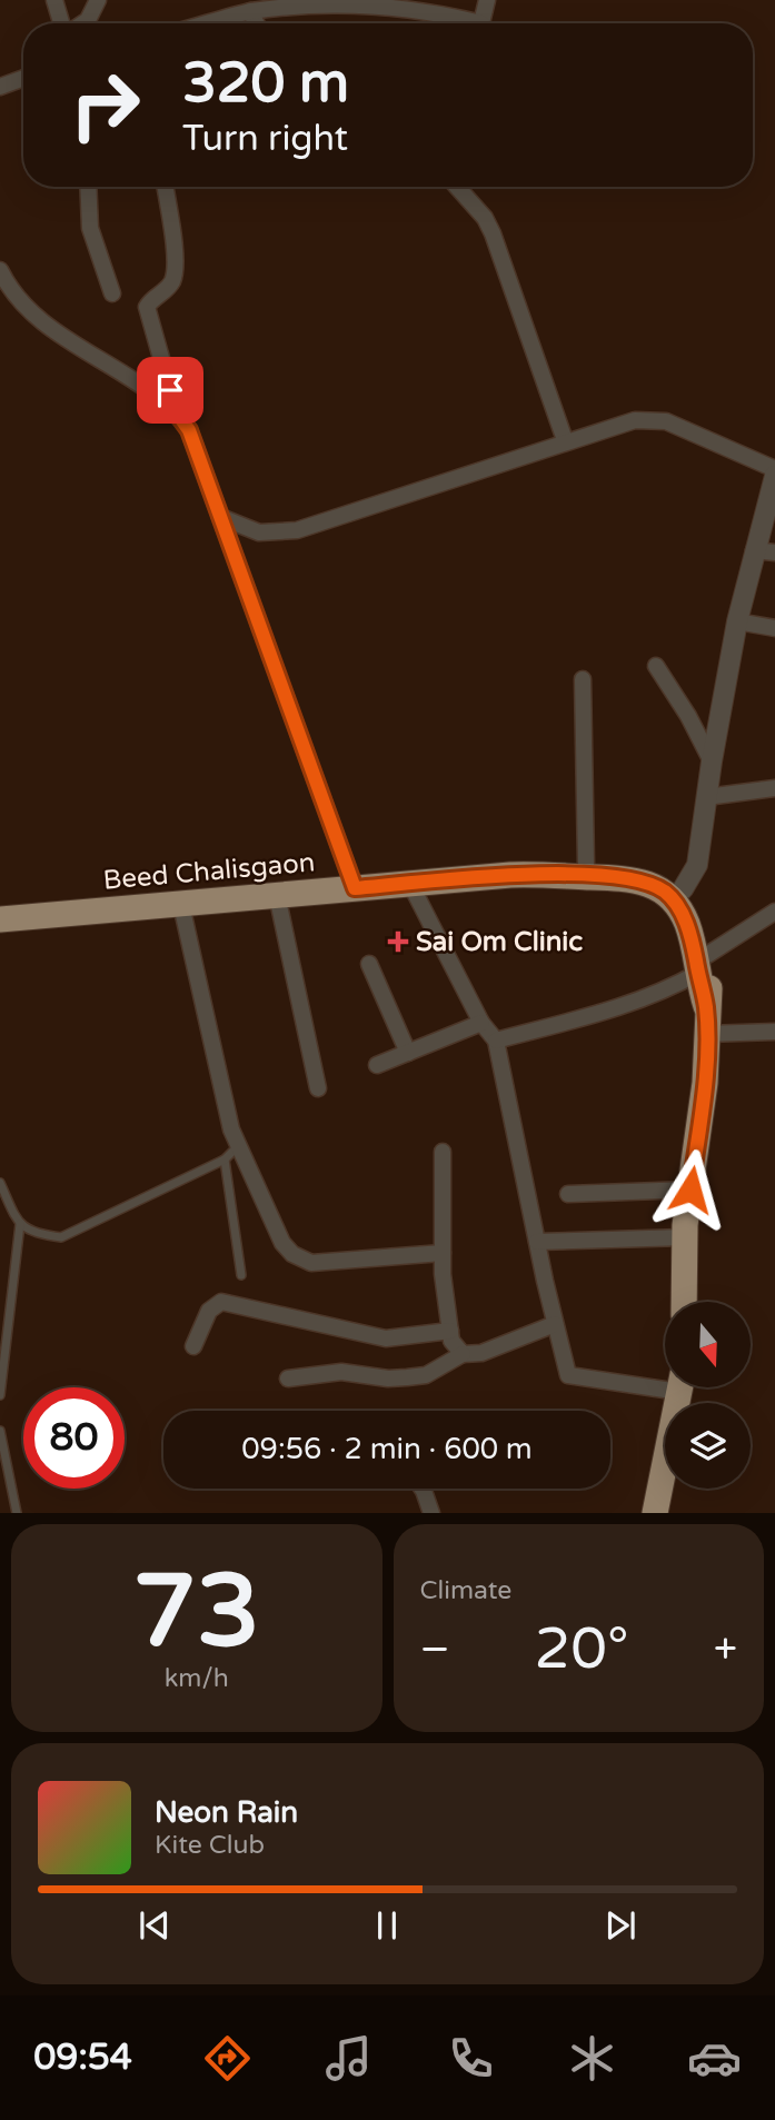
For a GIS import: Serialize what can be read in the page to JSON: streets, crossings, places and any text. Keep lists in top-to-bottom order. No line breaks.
{"streets":{"highway":["Beed Chalisgaon"]},"places":{"health":["Sai Om Clinic"]},"north":"bottom","page":{"turn":["320 m","Turn right"],"limit":"80","trip":"09:56 · 2 min · 600 m","tile":[["73","km/h"],"Climate"],"heat":["−","20°","+"],"song":["Neon Rain","Kite Club"],"tabs":"09:54"}}
